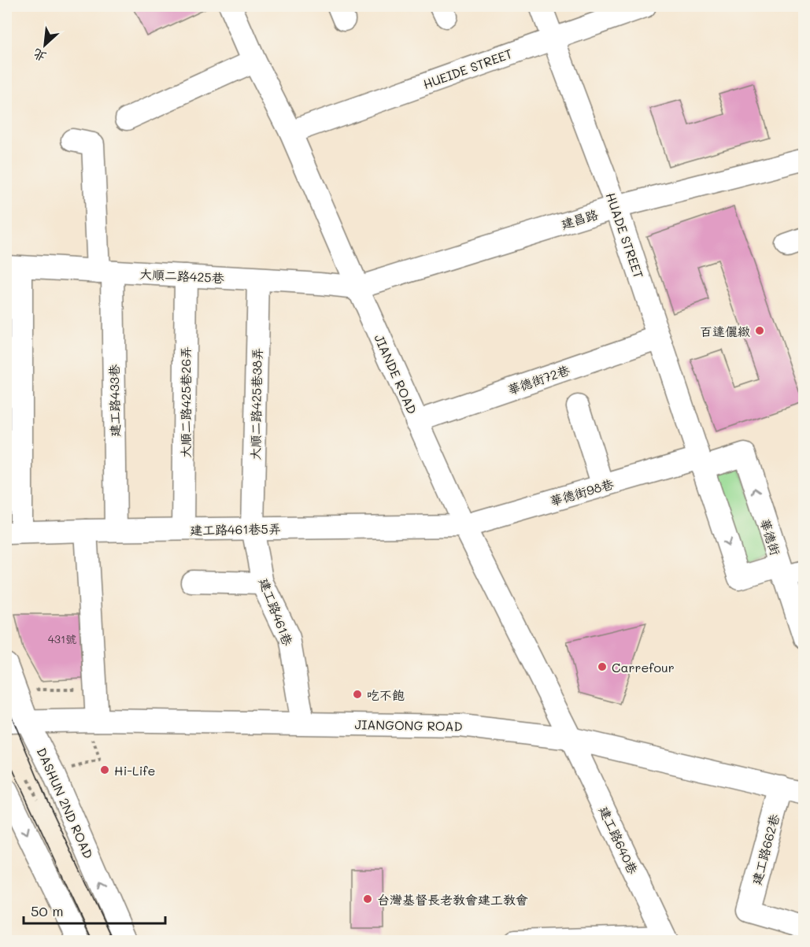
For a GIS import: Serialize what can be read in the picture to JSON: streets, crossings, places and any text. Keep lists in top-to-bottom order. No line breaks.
{"streets":{"street":["HUEIDE STREET","建昌路","HUADE STREET","大順二路425巷","JIANDE ROAD","華德街72巷","建工路433巷","大順二路425巷26弄","大順二路425巷38弄","華德街98巷","建工路461巷5弄","華德街","建工路461巷","JIANGONG ROAD","DASHUN 2ND ROAD","建工路640巷","建工路662巷"]},"crossings":[["HUEIDE STREET","HUADE STREET"],["HUEIDE STREET","JIANDE ROAD"],["建昌路","HUADE STREET"],["建昌路","大順二路425巷"],["建昌路","JIANDE ROAD"],["HUADE STREET","華德街72巷"],["HUADE STREET","華德街98巷"],["HUADE STREET","華德街"],["大順二路425巷","JIANDE ROAD"],["大順二路425巷","建工路433巷"],["大順二路425巷","大順二路425巷26弄"],["大順二路425巷","大順二路425巷38弄"],["JIANDE ROAD","華德街72巷"],["JIANDE ROAD","華德街98巷"],["JIANDE ROAD","建工路461巷5弄"],["JIANDE ROAD","JIANGONG ROAD"],["JIANDE ROAD","建工路640巷"],["建工路433巷","建工路461巷5弄"],["大順二路425巷26弄","建工路461巷5弄"],["大順二路425巷38弄","建工路461巷5弄"],["大順二路425巷38弄","建工路461巷"],["華德街98巷","建工路461巷5弄"],["華德街98巷","華德街"],["建工路461巷5弄","建工路461巷"],["建工路461巷","JIANGONG ROAD"],["JIANGONG ROAD","DASHUN 2ND ROAD"],["JIANGONG ROAD","建工路640巷"],["JIANGONG ROAD","建工路662巷"]],"places":["百達儷緻","Carrefour","吃不飽","Hi-Life","台灣基督長老教會建工教會"],"house_numbers":["431號"],"scale_bar":"50 m","north":"bottom left"}
